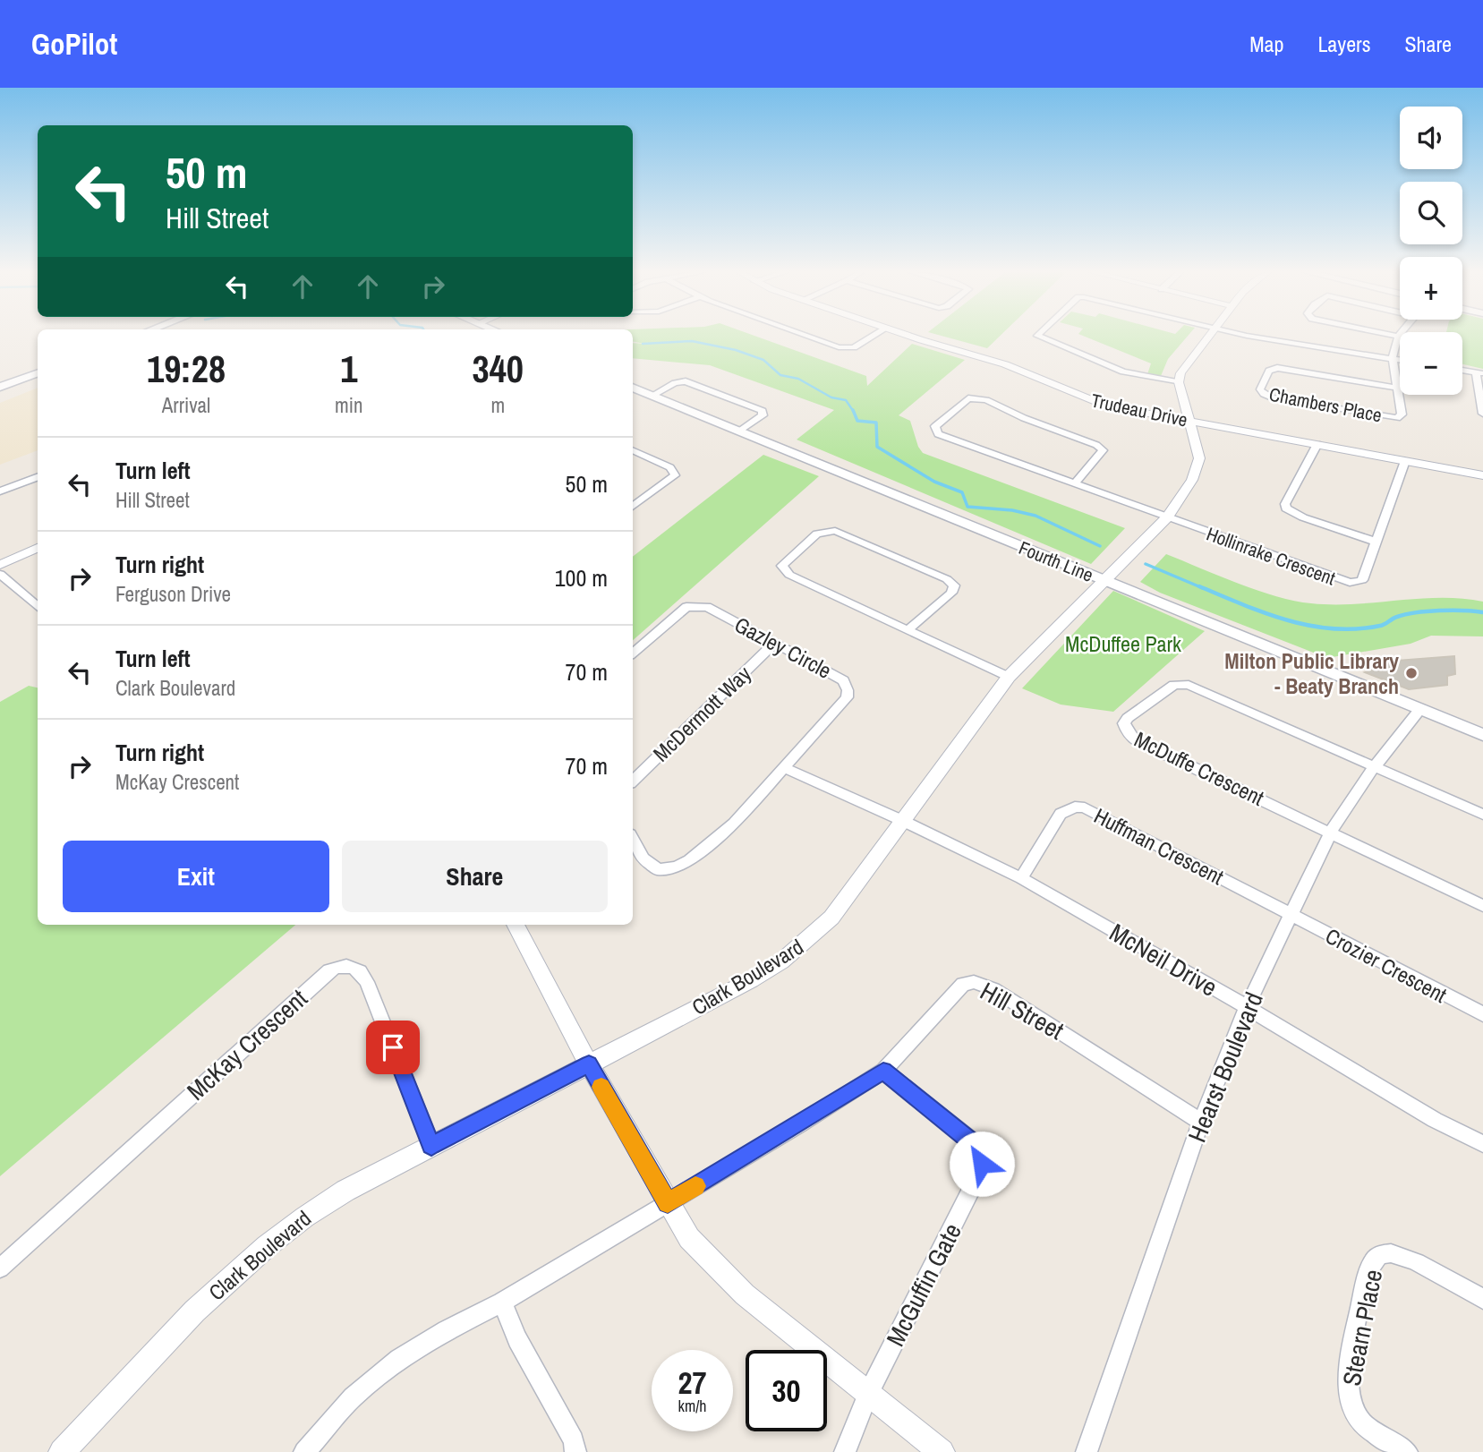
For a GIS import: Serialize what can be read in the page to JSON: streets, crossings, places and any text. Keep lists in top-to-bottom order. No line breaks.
{"streets":{"main road":["Fourth Line"],"street":["Chambers Place","Trudeau Drive","Hollinrake Crescent","Gazley Circle","McDermott Way","McDuffe Crescent","Huffman Crescent","McNeil Drive","Crozier Crescent","Clark Boulevard","Hill Street","McKay Crescent","Hearst Boulevard","McGuffin Gate","Stearn Place"]},"crossings":[["Trudeau Drive","Hollinrake Crescent"],["Trudeau Drive","Clark Boulevard"],["Hollinrake Crescent","Clark Boulevard"],["Fourth Line","Clark Boulevard"],["Fourth Line","Hearst Boulevard"],["Gazley Circle","McDermott Way"],["McDuffe Crescent","Hearst Boulevard"],["Huffman Crescent","McNeil Drive"],["Huffman Crescent","Crozier Crescent"],["Huffman Crescent","Hearst Boulevard"],["McNeil Drive","Clark Boulevard"],["McNeil Drive","Hearst Boulevard"],["Crozier Crescent","Hearst Boulevard"],["Clark Boulevard","McKay Crescent"],["Hill Street","Hearst Boulevard"],["Hill Street","McGuffin Gate"]],"parks":["McDuffee Park"],"places":["Milton Public Library - Beaty Branch"],"page":{"header":"GoPilot","nav":["Map","Layers","Share"],"map_buttons":["+","−"],"turn":["50 m","Hill Street"],"eta":["19:28","Arrival","1","min","340","m"],"list":[{"name":"Turn left","note":"Hill Street","value":"50 m"},{"name":"Turn right","note":"Ferguson Drive","value":"100 m"},{"name":"Turn left","note":"Clark Boulevard","value":"70 m"},{"name":"Turn right","note":"McKay Crescent","value":"70 m"}],"buttons":["Exit","Share"],"speed":"27 km/h","limit":"30"}}
